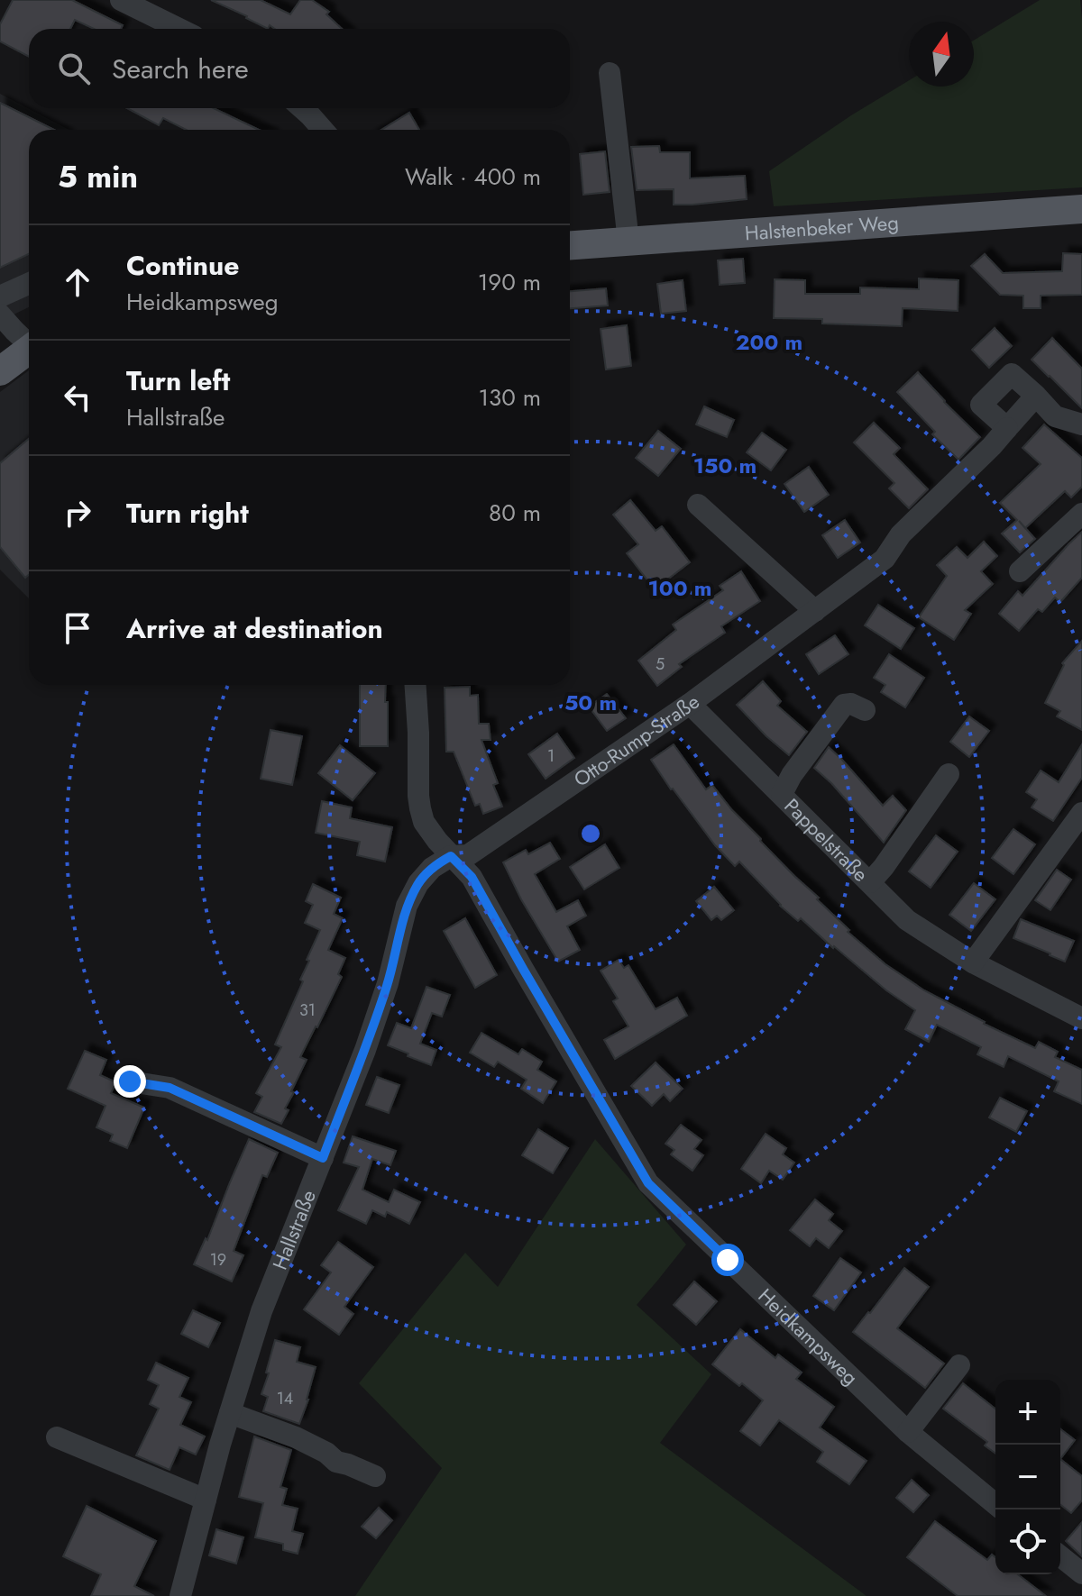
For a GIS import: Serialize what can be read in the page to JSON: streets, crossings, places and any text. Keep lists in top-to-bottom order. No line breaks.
{"streets":{"main road":["Halstenbeker Weg"],"street":["Otto-Rump-Straße","Pappelstraße","Hallstraße","Heidkampsweg"]},"crossings":[["Otto-Rump-Straße","Pappelstraße"],["Otto-Rump-Straße","Hallstraße"],["Otto-Rump-Straße","Heidkampsweg"],["Hallstraße","Heidkampsweg"]],"house_numbers":["5","1","31","19","14"],"north":"top","page":{"search":"Search here","heading":["5 min","Walk · 400 m"],"list":[["Continue","Heidkampsweg","190 m"],["Turn left","Hallstraße","130 m"],["Turn right","80 m"],"Arrive at destination"],"map_buttons":["+","−"]},"rings":["200 m","150 m","100 m","50 m"]}
